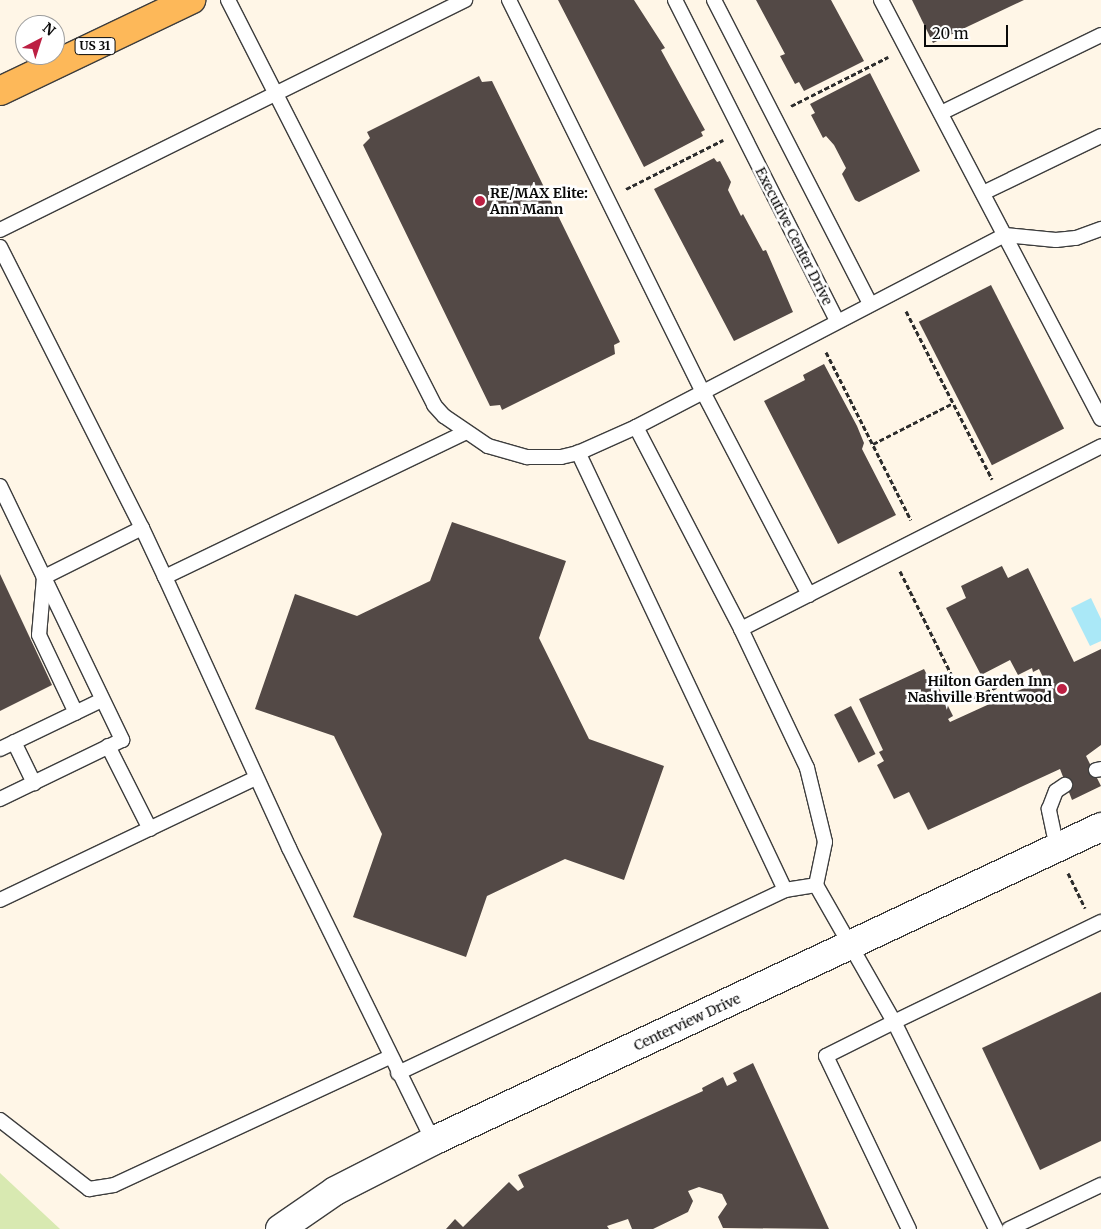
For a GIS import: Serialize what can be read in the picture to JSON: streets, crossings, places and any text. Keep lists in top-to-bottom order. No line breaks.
{"streets":{"main road":["US 31"],"street":["Centerview Drive"],"lane":["Executive Center Drive"]},"places":["RE/MAX Elite: Ann Mann","Hilton Garden Inn Nashville Brentwood"],"scale_bar":"20 m","north":"top right"}
